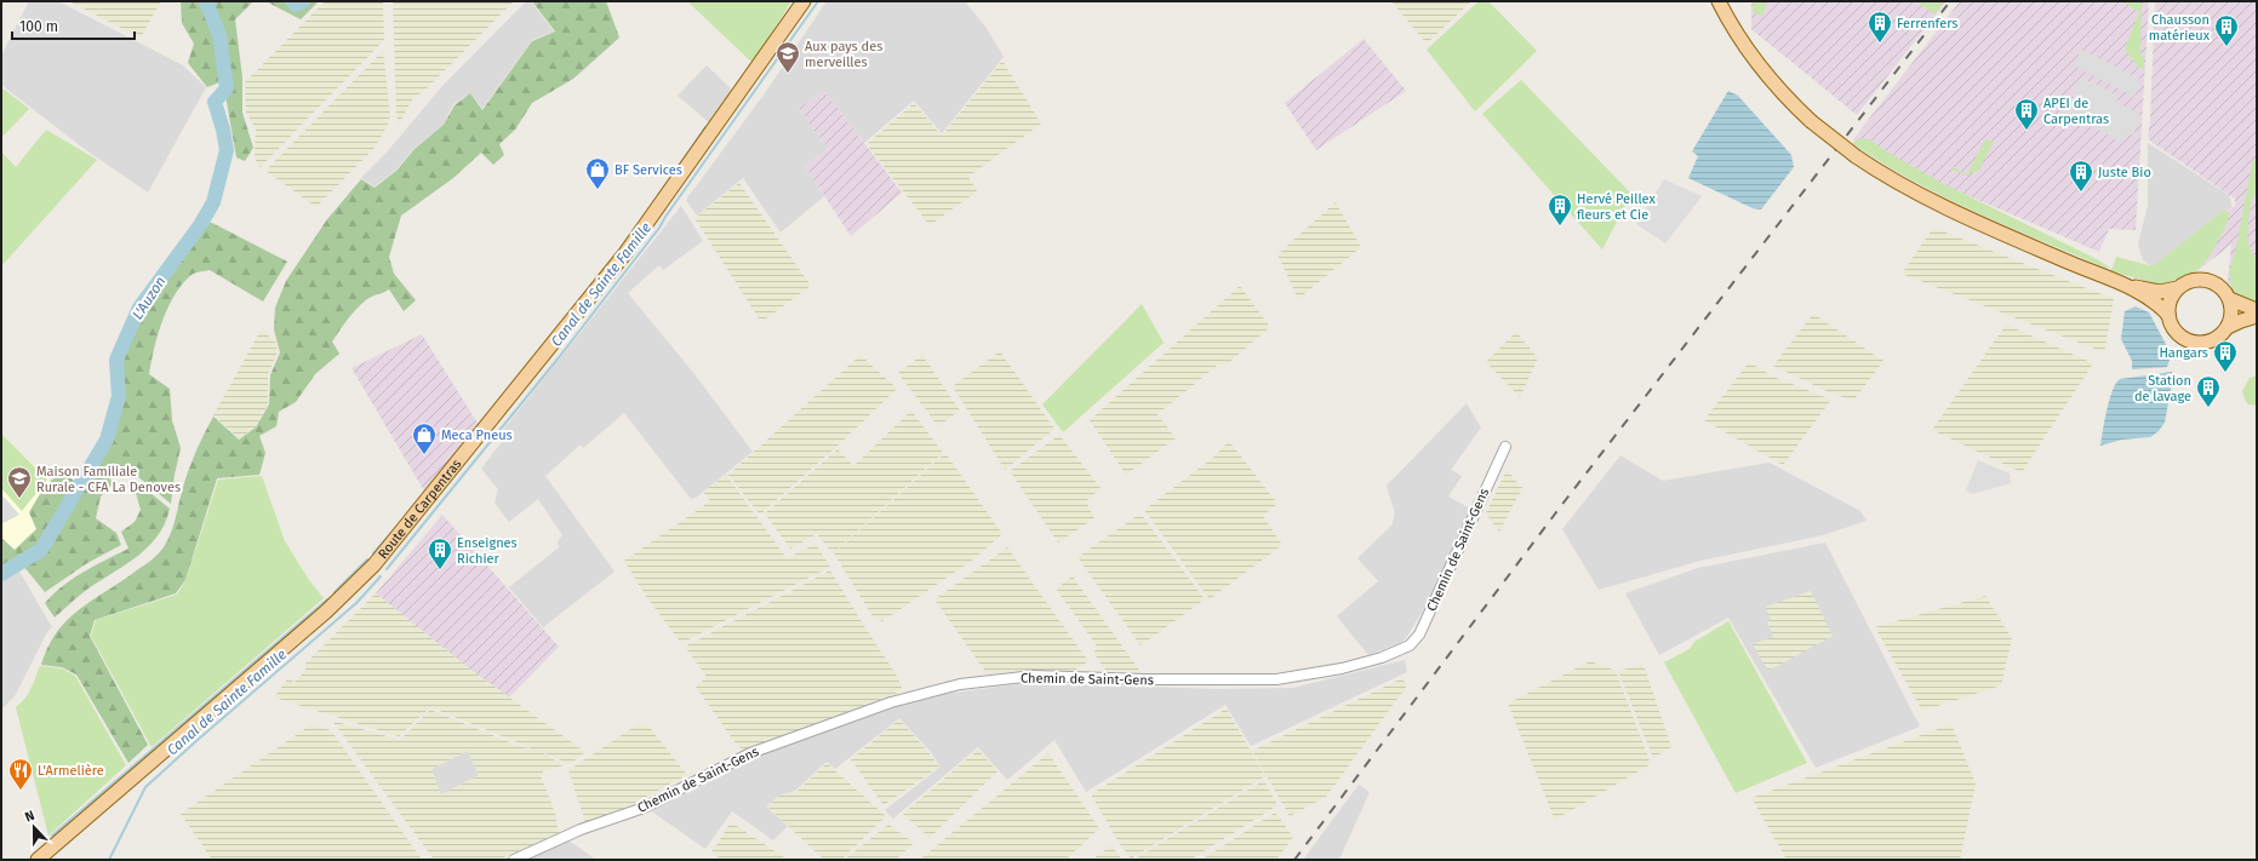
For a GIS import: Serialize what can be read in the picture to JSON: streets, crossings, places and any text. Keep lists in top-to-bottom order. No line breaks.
{"streets":{"main road":["Route de Carpentras"],"street":["Chemin de Saint-Gens"]},"water":["Canal de Sainte Famille","L'Auzon"],"places":{"building":["Ferrenfers","Chausson matérieux","APEI de Carpentras","Juste Bio","Hervé Peillex fleurs et Cie","Hangars","Station de lavage","Enseignes Richier"],"school or university":["Aux pays des merveilles","Maison Familiale Rurale - CFA La Denoves"],"shop":["BF Services","Meca Pneus"],"restaurant":["L'Armelière"]},"scale_bar":"100 m","north":"top"}
